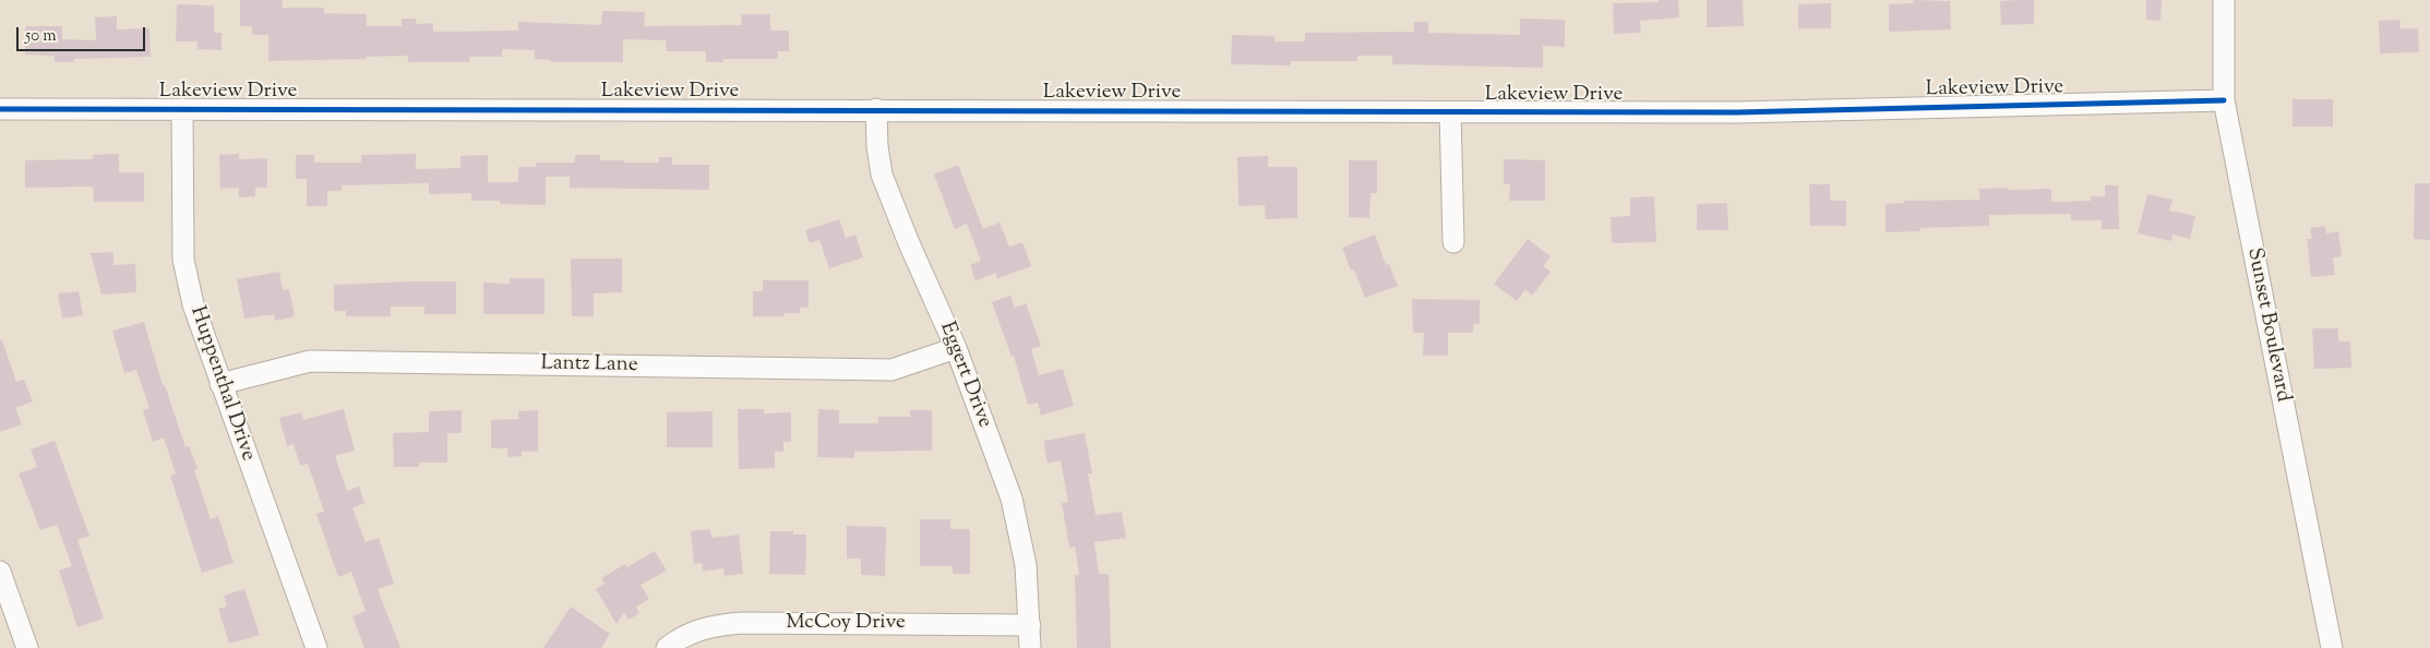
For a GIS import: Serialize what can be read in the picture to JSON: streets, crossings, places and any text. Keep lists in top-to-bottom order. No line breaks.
{"streets":{"street":["Lakeview Drive","Sunset Boulevard","Lantz Lane","Eggert Drive","Huppenthal Drive","McCoy Drive"]},"crossings":[["Lakeview Drive","Sunset Boulevard"],["Lakeview Drive","Eggert Drive"],["Lakeview Drive","Huppenthal Drive"],["Lantz Lane","Eggert Drive"],["Lantz Lane","Huppenthal Drive"],["Eggert Drive","McCoy Drive"]],"scale_bar":"50 m"}
